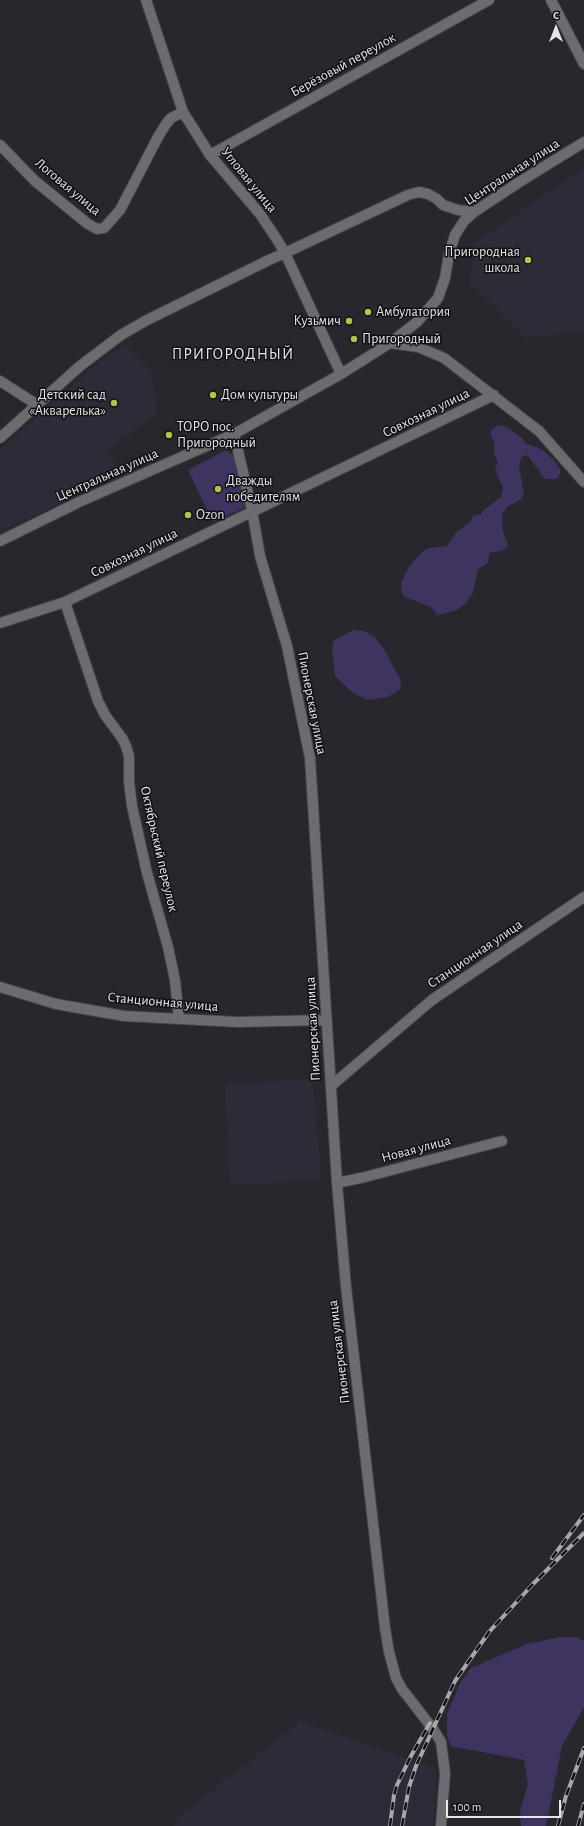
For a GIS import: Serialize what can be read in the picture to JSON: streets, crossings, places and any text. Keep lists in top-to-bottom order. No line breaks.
{"streets":{"street":["Берёзовый переулок","Центральная улица","Угловая улица","Логовая улица","Совхозная улица","Пионерская улица","Октябрьский переулок","Станционная улица","Новая улица"]},"crossings":[["Берёзовый переулок","Угловая улица"],["Центральная улица","Угловая улица"],["Центральная улица","Пионерская улица"],["Угловая улица","Логовая улица"],["Совхозная улица","Пионерская улица"],["Совхозная улица","Октябрьский переулок"],["Пионерская улица","Станционная улица"],["Пионерская улица","Новая улица"],["Октябрьский переулок","Станционная улица"]],"districts":["ПРИГОРОДНЫЙ"],"places":["Пригородная школа","Амбулатория","Кузьмич","Пригородный","Дом культуры","Детский сад «Акварелька»","ТОРО пос. Пригородный","Дважды победителям","Ozon"],"scale_bar":"100 m","north":"top"}
